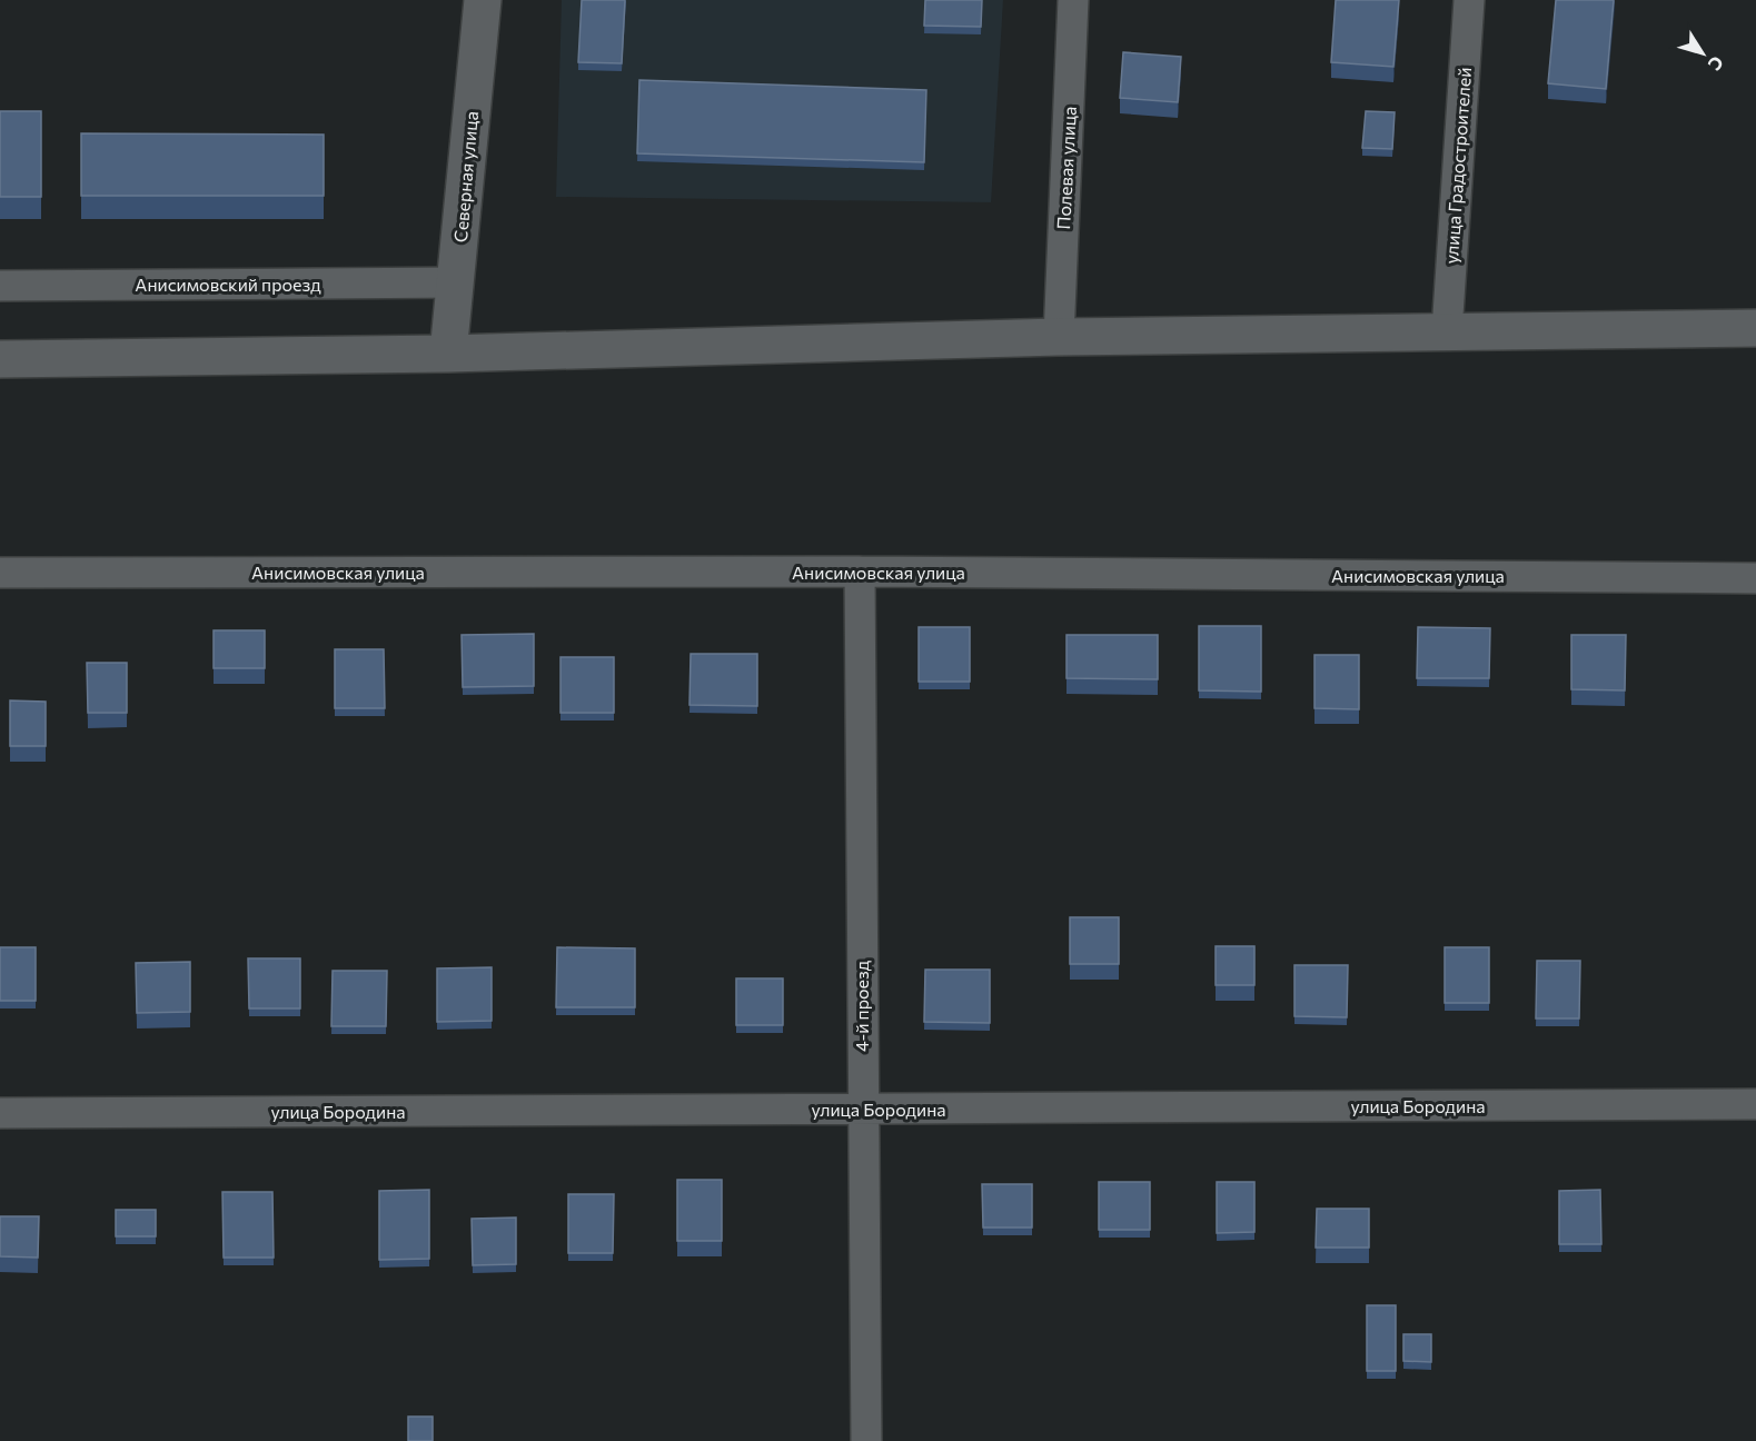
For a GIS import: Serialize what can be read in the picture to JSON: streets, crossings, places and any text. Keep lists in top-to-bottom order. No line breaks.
{"streets":{"street":["улица Градостроителей","Полевая улица","Северная улица","Анисимовский проезд","Анисимовская улица","4-й проезд","улица Бородина"]},"crossings":[["Северная улица","Анисимовский проезд"],["Анисимовская улица","4-й проезд"],["4-й проезд","улица Бородина"]],"north":"bottom right"}
